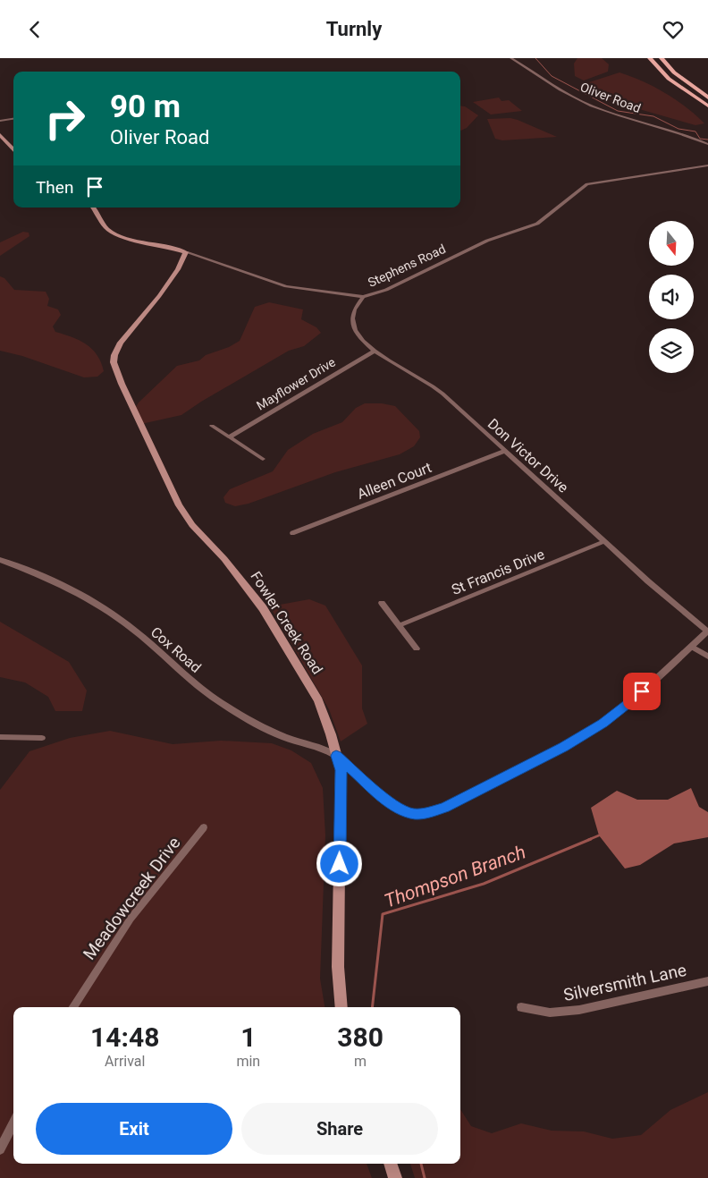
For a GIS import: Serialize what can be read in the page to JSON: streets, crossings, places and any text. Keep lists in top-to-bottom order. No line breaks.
{"streets":{"main road":["Stephens Road","Fowler Creek Road"],"street":["Oliver Road","Mayflower Drive","Don Victor Drive","Alleen Court","St Francis Drive","Cox Road","Meadowcreek Drive","Silversmith Lane"]},"crossings":[["Stephens Road","Don Victor Drive"],["Stephens Road","Fowler Creek Road"],["Mayflower Drive","Don Victor Drive"],["Don Victor Drive","Alleen Court"],["Don Victor Drive","St Francis Drive"],["Fowler Creek Road","Cox Road"]],"water":["Thompson Branch"],"north":"bottom","page":{"header":"Turnly","turn":["90 m","Oliver Road"],"then":"Then","eta":["14:48","Arrival","1","min","380","m"],"buttons":["Exit","Share"]}}
